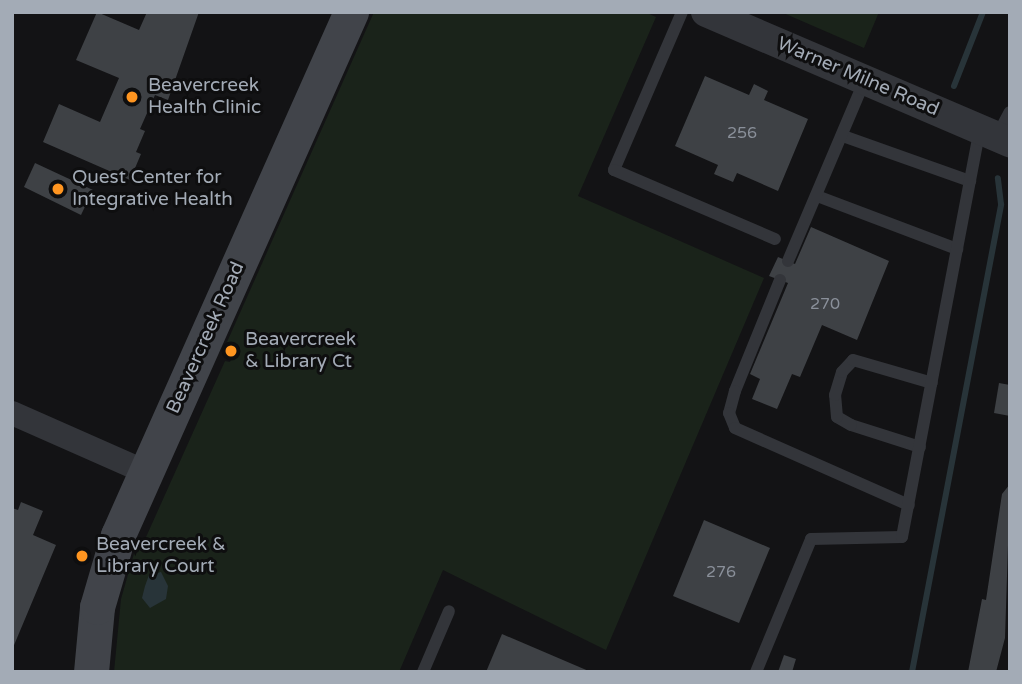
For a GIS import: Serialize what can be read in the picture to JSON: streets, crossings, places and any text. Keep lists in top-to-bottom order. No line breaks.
{"streets":{"main road":["Beavercreek Road"],"street":["Warner Milne Road"]},"places":["Beavercreek Health Clinic","Quest Center for Integrative Health","Beavercreek & Library Ct","Beavercreek & Library Court"],"house_numbers":["256","270","276"]}
